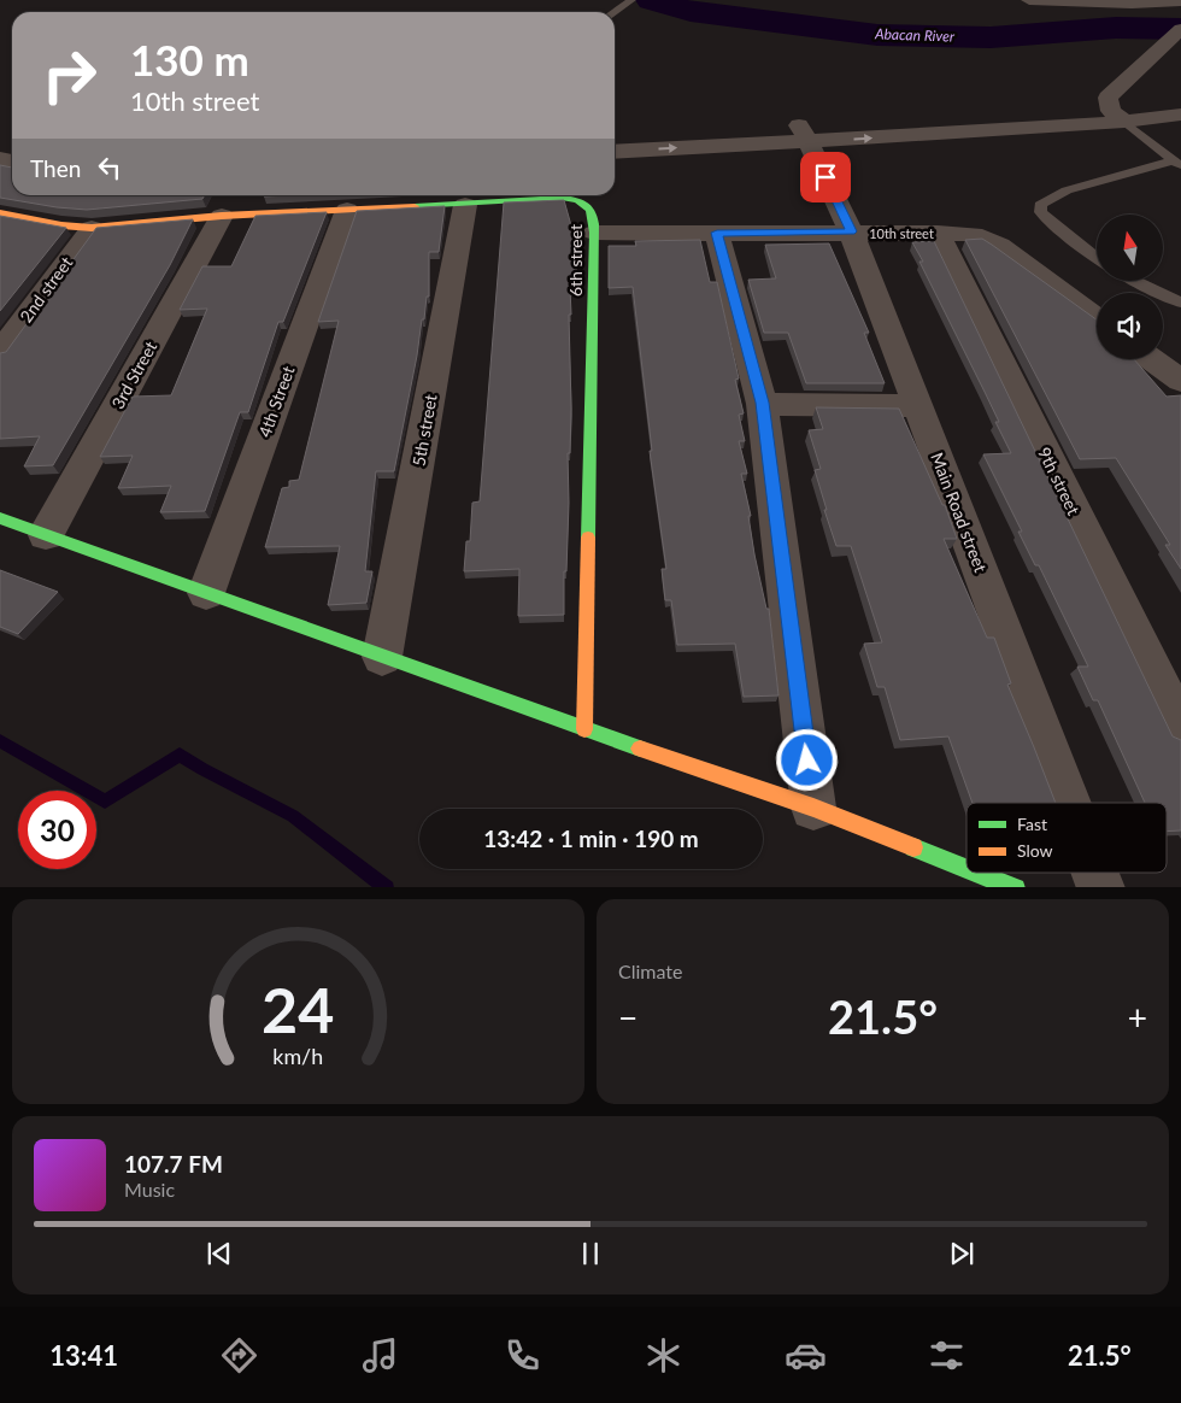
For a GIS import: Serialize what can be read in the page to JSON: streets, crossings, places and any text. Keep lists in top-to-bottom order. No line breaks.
{"streets":{"street":["10th street","6th street","2nd street","3rd Street","4th Street","5th street","9th street","Main Road street"]},"crossings":[["10th street","6th street"],["10th street","9th street"],["10th street","Main Road street"],["6th street","2nd street"],["6th street","3rd Street"],["6th street","4th Street"],["6th street","5th street"]],"water":["Abacan River"],"legend":["Fast","Slow"],"north":"top","page":{"turn":["130 m","10th street"],"then":"Then","limit":"30","trip":"13:42 · 1 min · 190 m","tile":"Climate","heat":["−","21.5°","+"],"song":["107.7 FM","Music"],"tabs":["13:41","21.5°"],"gauge":["24","km/h"]}}
